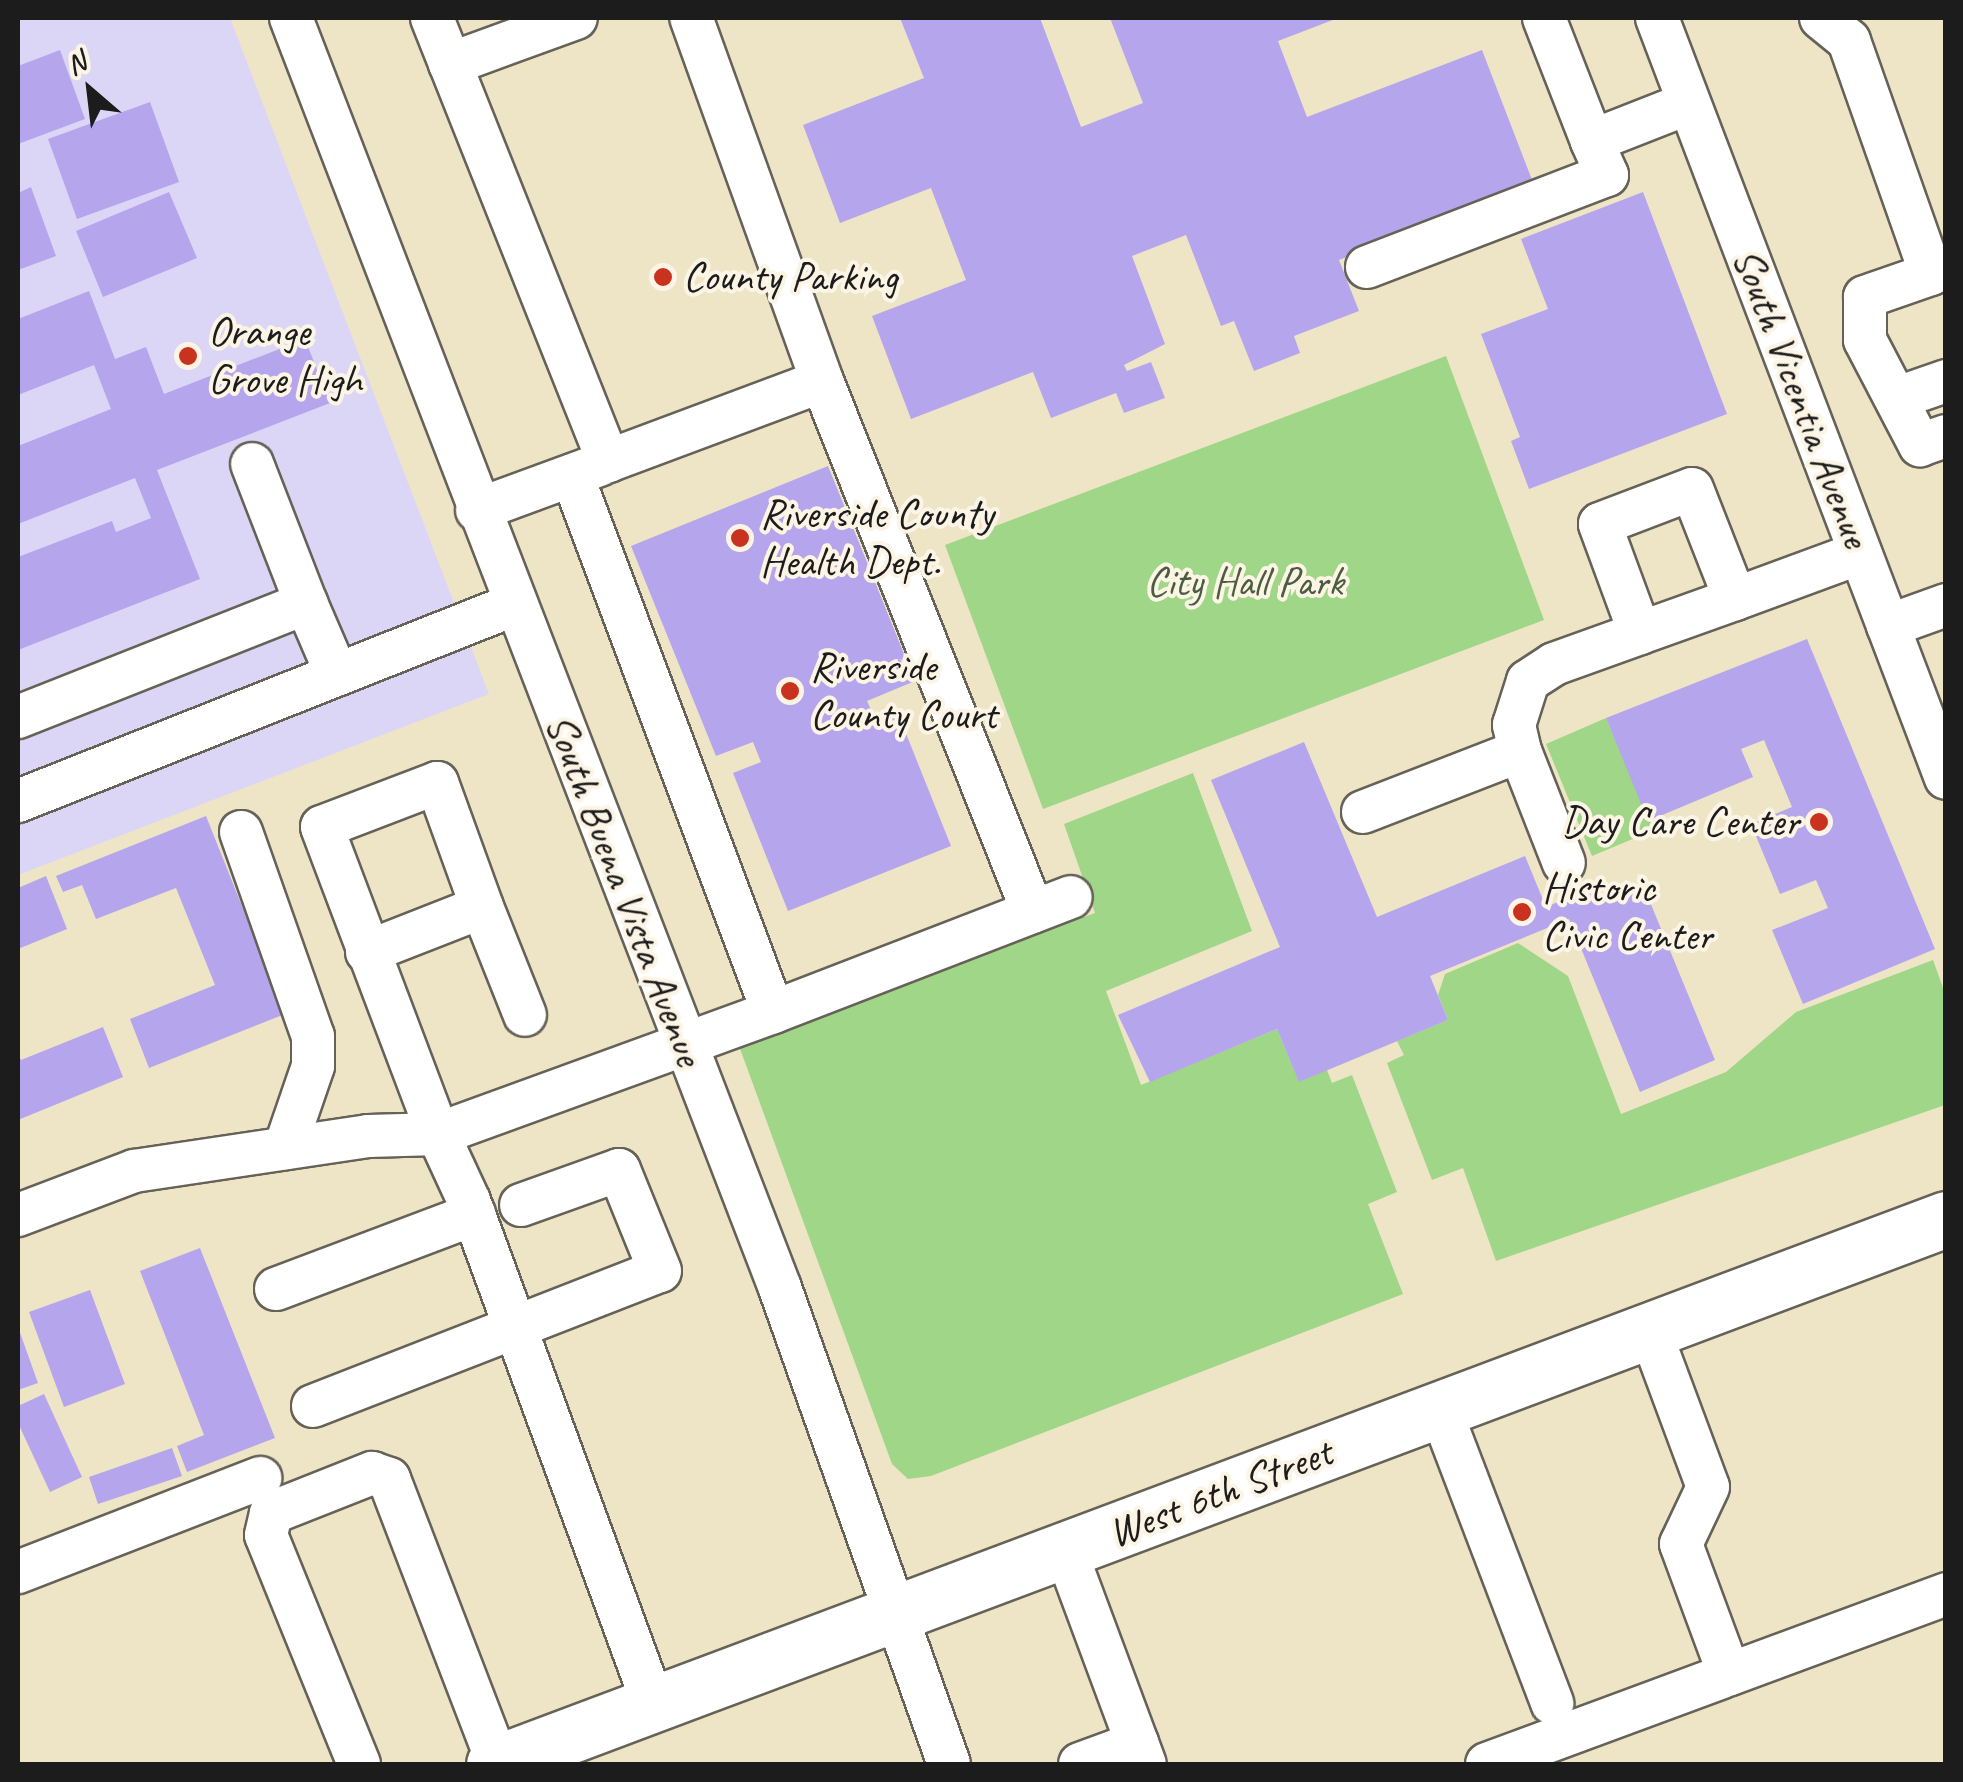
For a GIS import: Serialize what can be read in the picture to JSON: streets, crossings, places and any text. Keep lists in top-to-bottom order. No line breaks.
{"streets":{"main road":["West 6th Street"],"street":["South Vicentia Avenue","South Buena Vista Avenue"]},"crossings":[["South Buena Vista Avenue","West 6th Street"]],"parks":["City Hall Park"],"places":["County Parking","Orange Grove High","Riverside County Health Dept.","Riverside County Court","Day Care Center","Historic Civic Center"],"north":"top left"}
